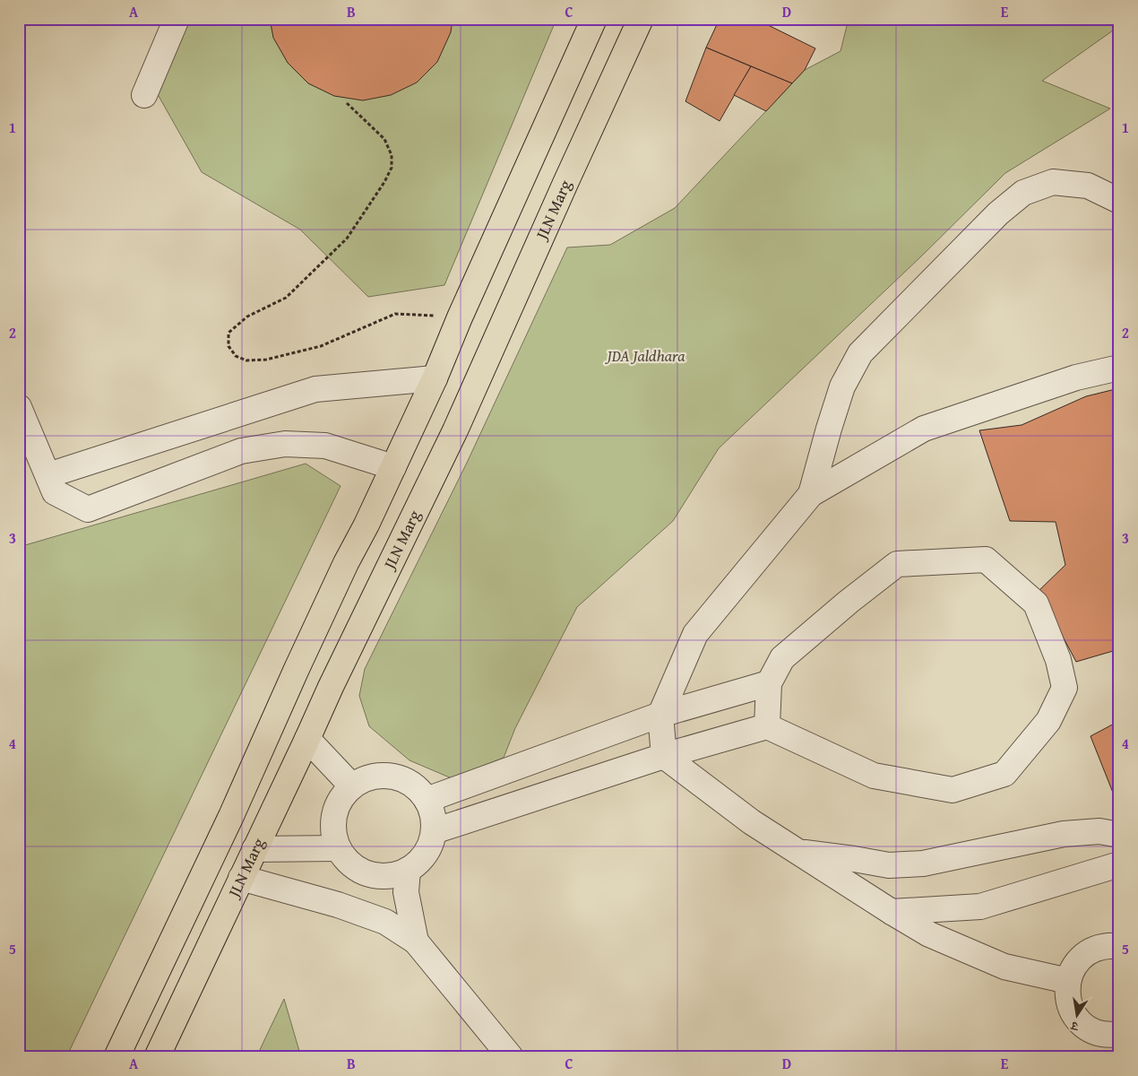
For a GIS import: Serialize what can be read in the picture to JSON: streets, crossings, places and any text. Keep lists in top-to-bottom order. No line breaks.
{"streets":{"main road":["JLN Marg"]},"parks":["JDA Jaldhara"],"north":"bottom","grid":{"columns":["A","B","C","D","E"],"rows":["1","2","3","4","5"]}}
